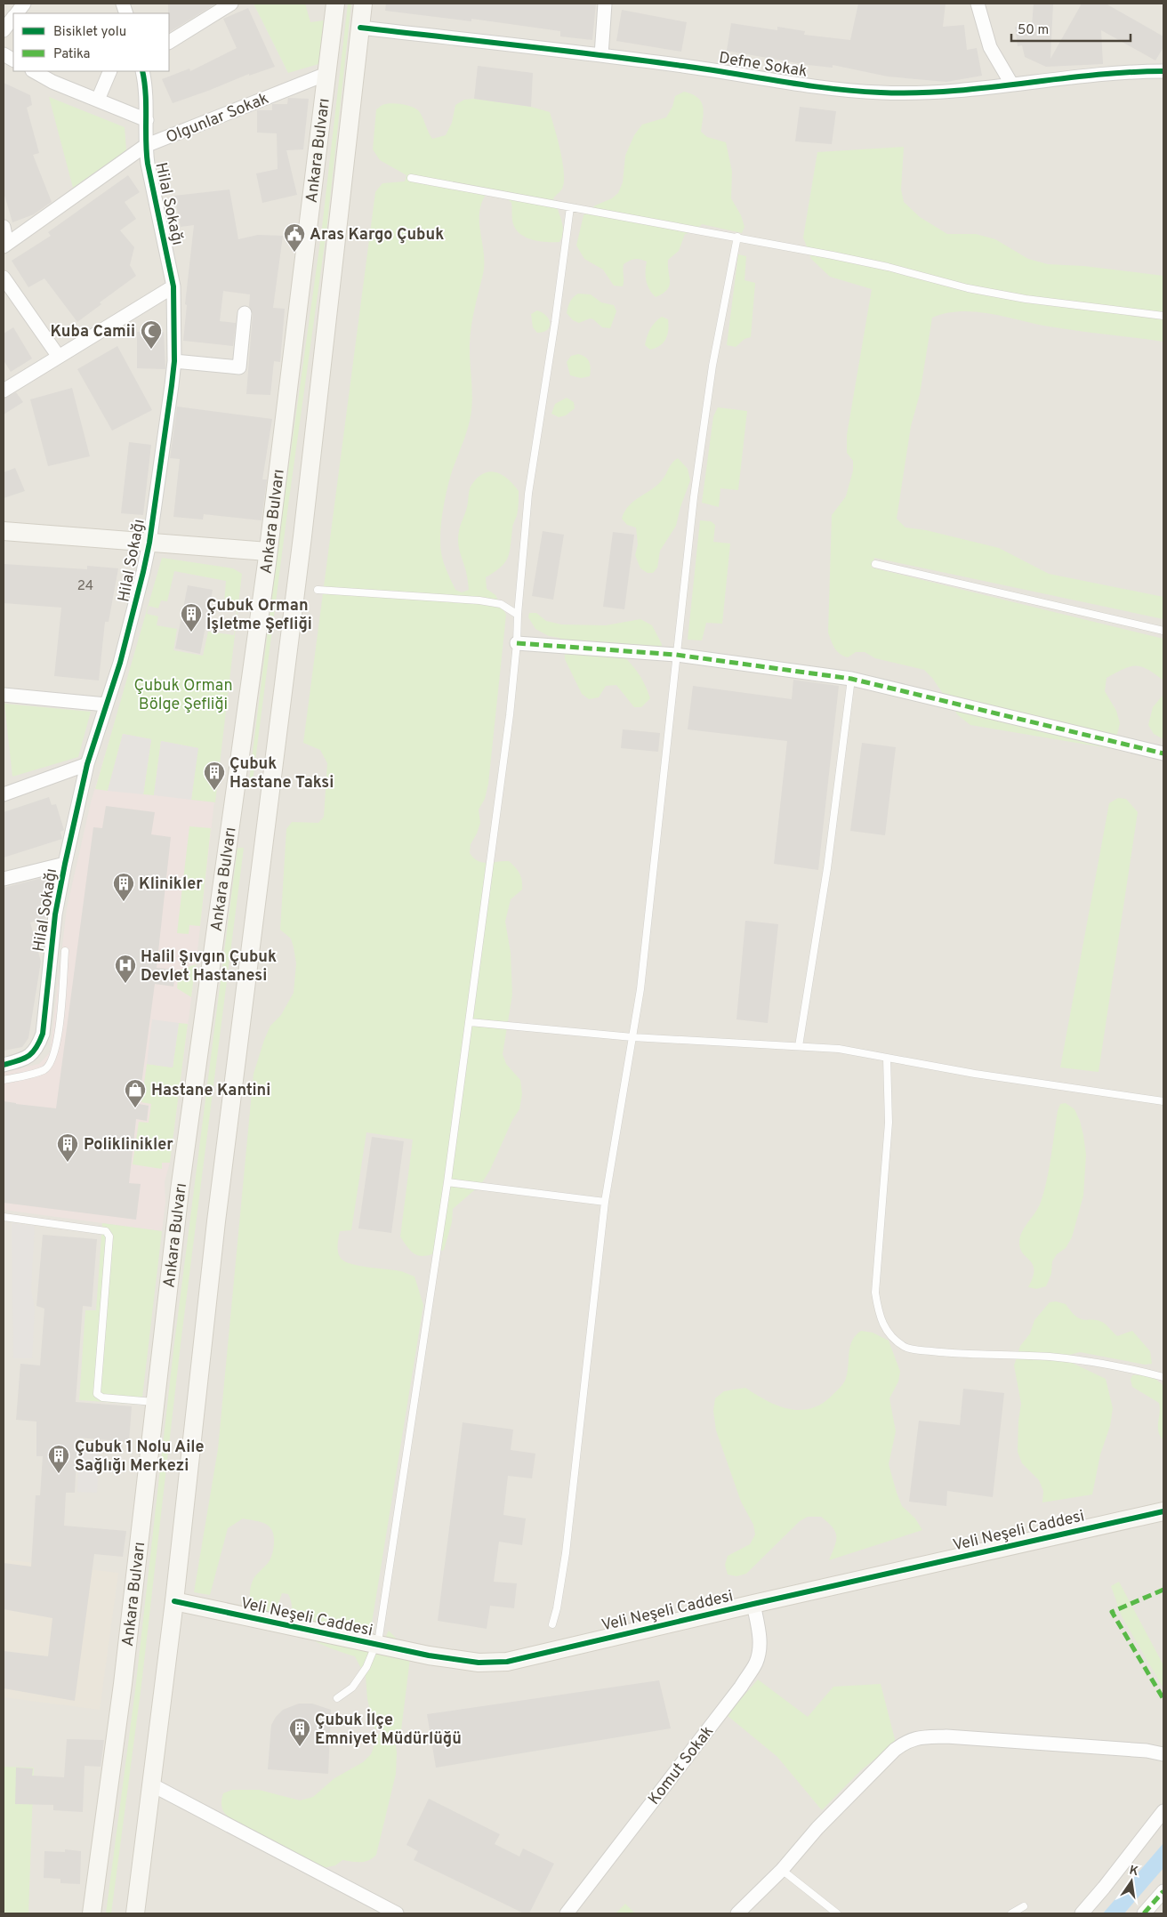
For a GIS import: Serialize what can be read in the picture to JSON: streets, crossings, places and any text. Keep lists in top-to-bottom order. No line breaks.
{"streets":{"main road":["Ankara Bulvarı","Veli Neşeli Caddesi"],"street":["Defne Sokak","Olgunlar Sokak","Hilal Sokağı","Komut Sokak"]},"crossings":[["Defne Sokak","Ankara Bulvarı"],["Olgunlar Sokak","Ankara Bulvarı"],["Olgunlar Sokak","Hilal Sokağı"],["Ankara Bulvarı","Veli Neşeli Caddesi"],["Veli Neşeli Caddesi","Komut Sokak"]],"parks":["Çubuk Orman Bölge Şefliği"],"places":{"public building":["Aras Kargo Çubuk"],"mosque":["Kuba Camii"],"building":["Çubuk Orman İşletme Şefliği","Çubuk Hastane Taksi","Klinikler","Poliklinikler","Çubuk 1 Nolu Aile Sağlığı Merkezi","Çubuk İlçe Emniyet Müdürlüğü"],"hospital":["Halil Şıvgın Çubuk Devlet Hastanesi"],"shop":["Hastane Kantini"]},"house_numbers":["24"],"legend":["Bisiklet yolu","Patika"],"scale_bar":"50 m","north":"top"}
